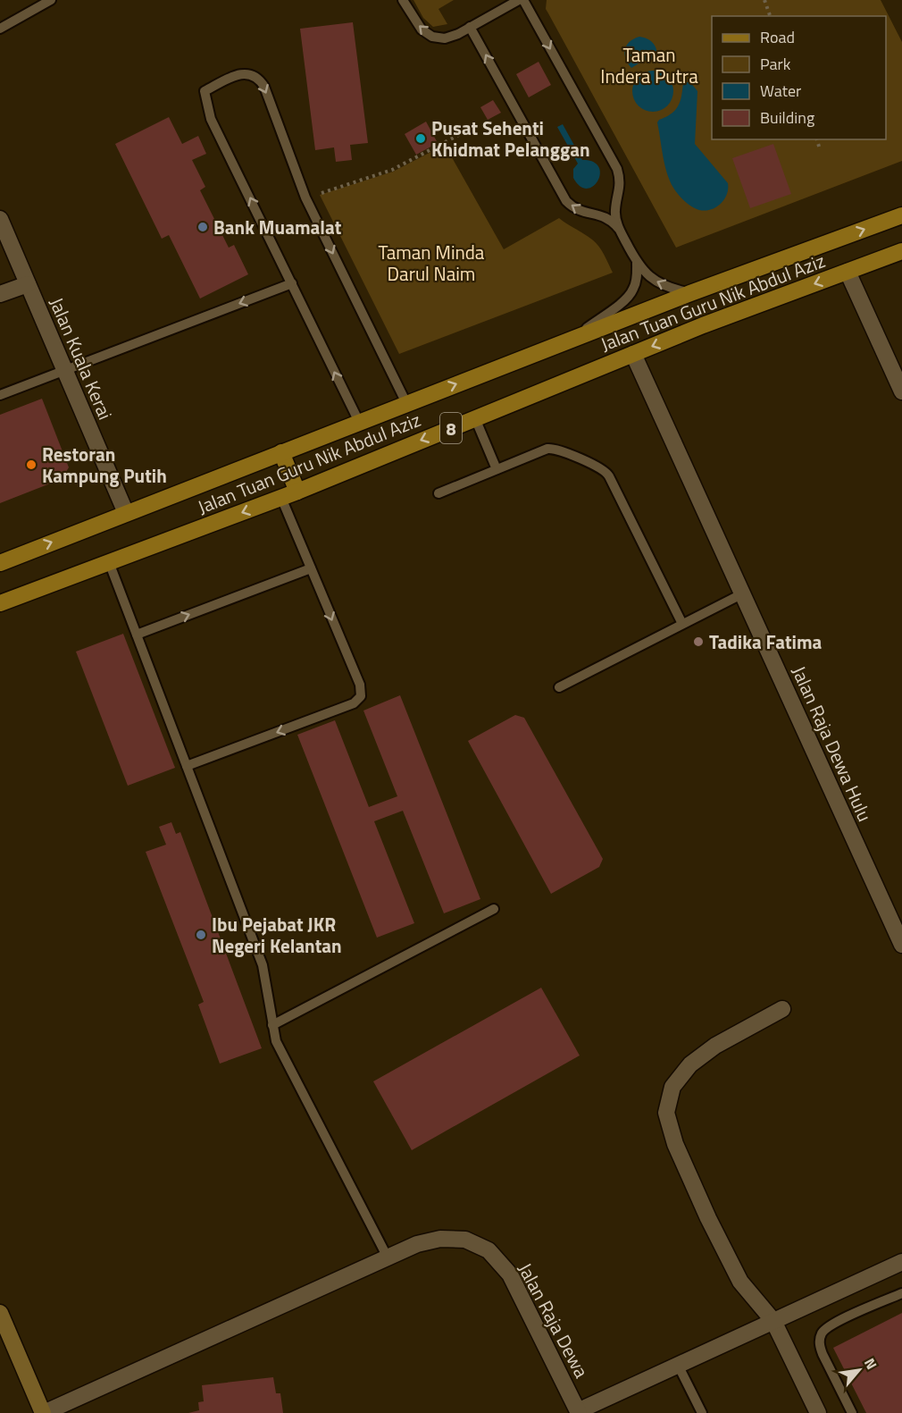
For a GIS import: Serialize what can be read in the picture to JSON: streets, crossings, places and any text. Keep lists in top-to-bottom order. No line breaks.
{"streets":{"main road":["Jalan Tuan Guru Nik Abdul Aziz","8"],"street":["Jalan Kuala Kerai","Jalan Raja Dewa Hulu","Jalan Raja Dewa"]},"crossings":[["Jalan Tuan Guru Nik Abdul Aziz","Jalan Kuala Kerai"],["Jalan Tuan Guru Nik Abdul Aziz","Jalan Raja Dewa Hulu"]],"parks":["Taman Indera Putra","Taman Minda Darul Naim"],"places":["Pusat Sehenti Khidmat Pelanggan","Bank Muamalat","Restoran Kampung Putih","Tadika Fatima","Ibu Pejabat JKR Negeri Kelantan"],"legend":["Road","Park","Water","Building"],"north":"top right"}
